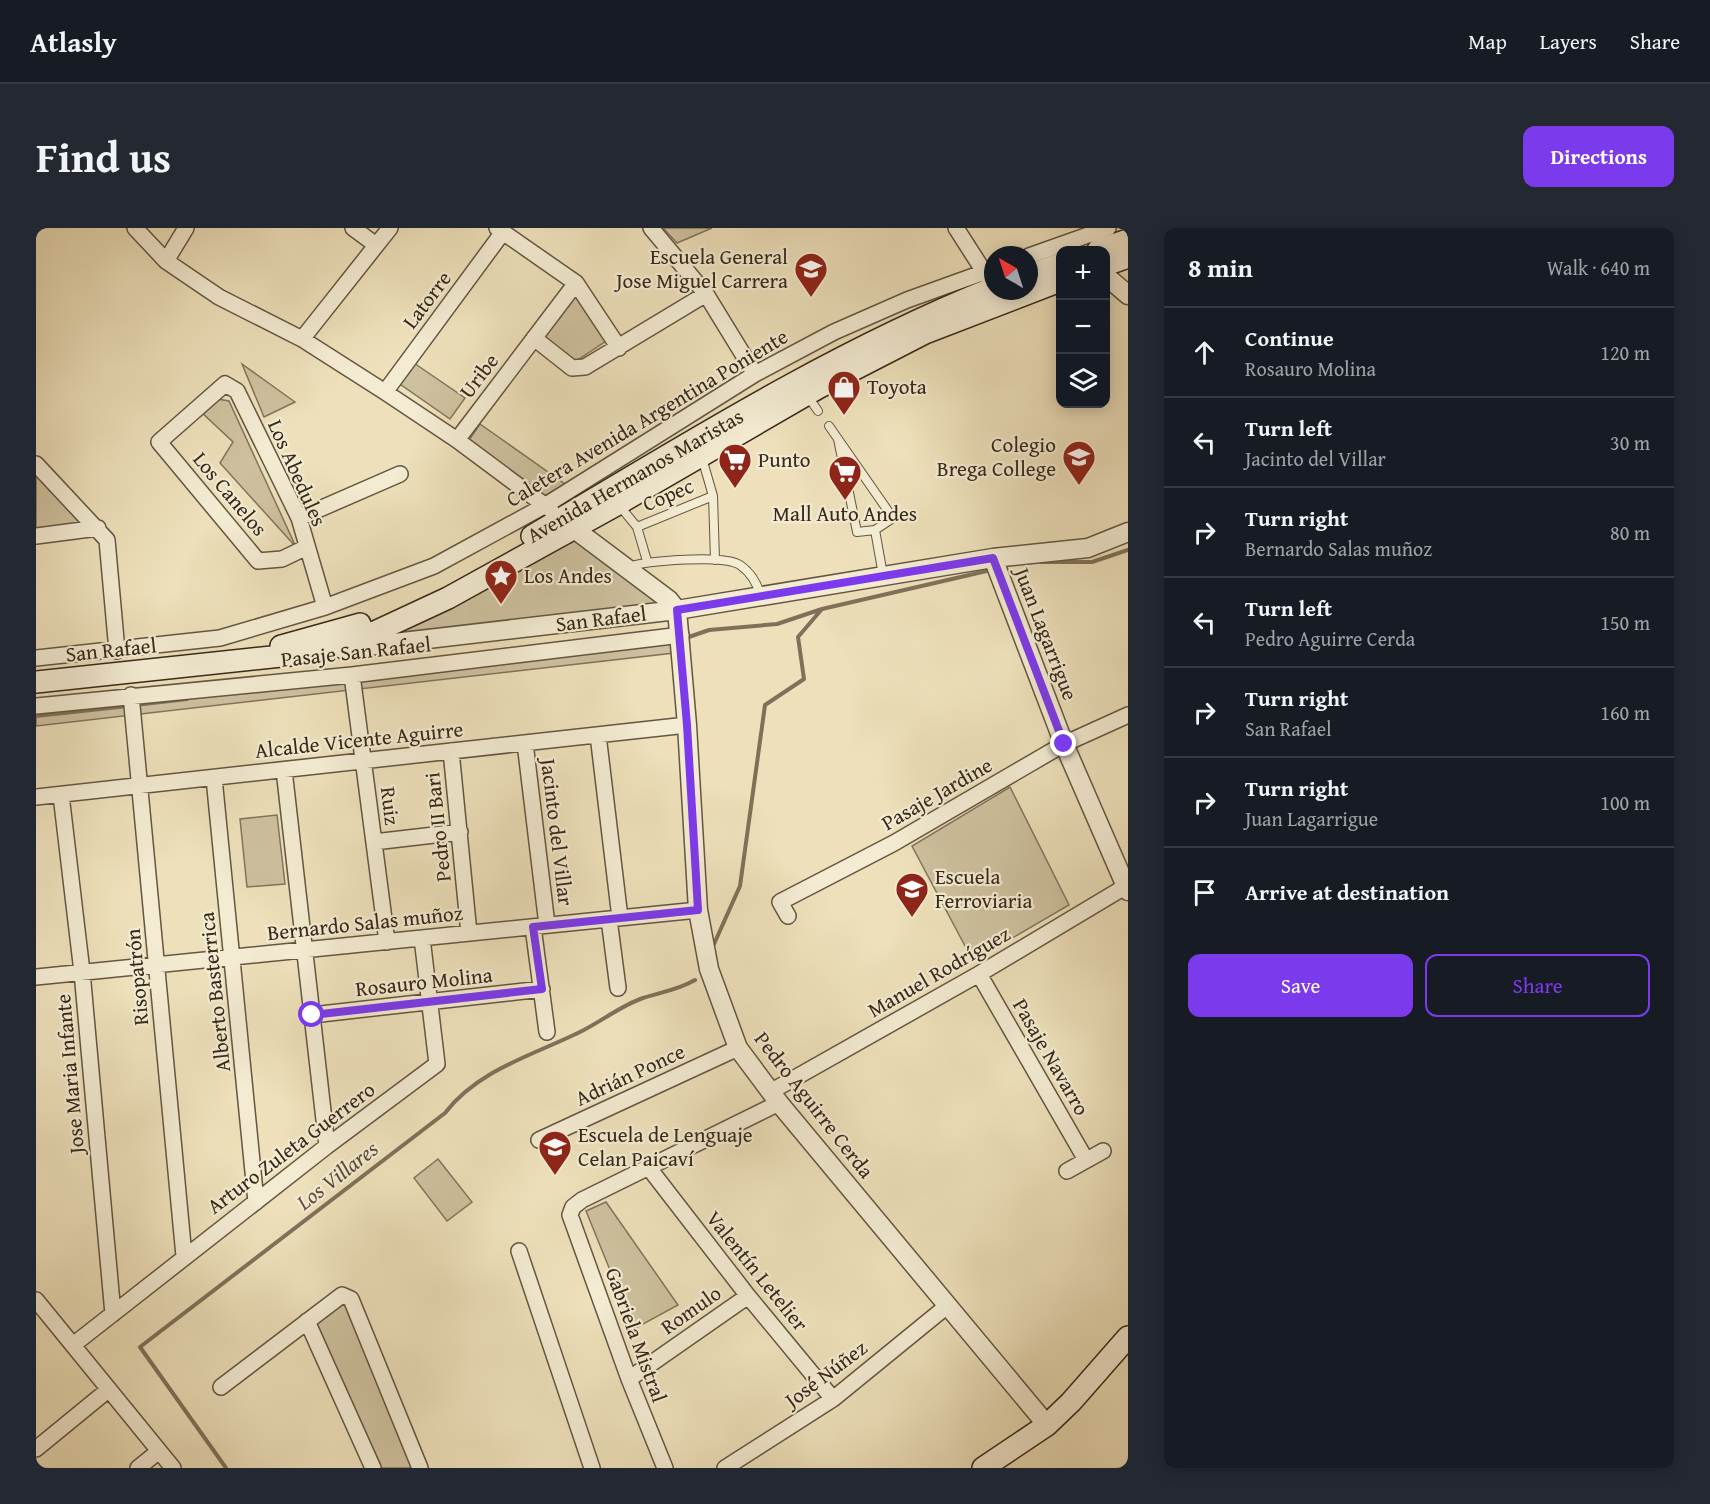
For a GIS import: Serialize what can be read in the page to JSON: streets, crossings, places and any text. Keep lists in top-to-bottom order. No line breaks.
{"streets":{"main road":["Avenida Hermanos Maristas","San Rafael"],"street":["Latorre","Uribe","Caletera Avenida Argentina Poniente","Los Abedules","Los Canelos","Juan Lagarrigue","Pasaje San Rafael","Alcalde Vicente Aguirre","Pasaje Jardine","Ruiz","Pedro II Bari","Jacinto del Villar","Bernardo Salas muñoz","Manuel Rodríguez","Risopatrón","Rosauro Molina","Alberto Basterrica","Pasaje Navarro","Jose Maria Infante","Adrián Ponce","Pedro Aguirre Cerda","Arturo Zuleta Guerrero","Valentín Letelier","Romulo","Gabriela Mistral","José Núñez"],"lane":["Copec"]},"crossings":[["Caletera Avenida Argentina Poniente","Los Abedules"],["Caletera Avenida Argentina Poniente","Avenida Hermanos Maristas"],["Caletera Avenida Argentina Poniente","San Rafael"],["Los Abedules","Los Canelos"],["Los Abedules","San Rafael"],["Avenida Hermanos Maristas","Copec"],["Avenida Hermanos Maristas","San Rafael"],["San Rafael","Juan Lagarrigue"],["San Rafael","Pedro Aguirre Cerda"],["Juan Lagarrigue","Pasaje Jardine"],["Juan Lagarrigue","Manuel Rodríguez"],["Pasaje San Rafael","Ruiz"],["Pasaje San Rafael","Risopatrón"],["Pasaje San Rafael","Pedro Aguirre Cerda"],["Alcalde Vicente Aguirre","Ruiz"],["Alcalde Vicente Aguirre","Pedro II Bari"],["Alcalde Vicente Aguirre","Jacinto del Villar"],["Alcalde Vicente Aguirre","Risopatrón"],["Alcalde Vicente Aguirre","Alberto Basterrica"],["Alcalde Vicente Aguirre","Jose Maria Infante"],["Alcalde Vicente Aguirre","Pedro Aguirre Cerda"],["Ruiz","Bernardo Salas muñoz"],["Pedro II Bari","Bernardo Salas muñoz"],["Jacinto del Villar","Bernardo Salas muñoz"],["Jacinto del Villar","Rosauro Molina"],["Bernardo Salas muñoz","Risopatrón"],["Bernardo Salas muñoz","Alberto Basterrica"],["Bernardo Salas muñoz","Jose Maria Infante"],["Bernardo Salas muñoz","Pedro Aguirre Cerda"],["Bernardo Salas muñoz","Arturo Zuleta Guerrero"],["Manuel Rodríguez","Pasaje Navarro"],["Manuel Rodríguez","Pedro Aguirre Cerda"],["Manuel Rodríguez","Valentín Letelier"],["Manuel Rodríguez","Gabriela Mistral"],["Risopatrón","Arturo Zuleta Guerrero"],["Rosauro Molina","Arturo Zuleta Guerrero"],["Alberto Basterrica","Arturo Zuleta Guerrero"],["Jose Maria Infante","Arturo Zuleta Guerrero"],["Adrián Ponce","Pedro Aguirre Cerda"],["Pedro Aguirre Cerda","José Núñez"],["Valentín Letelier","Romulo"],["Valentín Letelier","José Núñez"],["Romulo","Gabriela Mistral"]],"water":["Los Villares"],"places":{"school or university":["Escuela General Jose Miguel Carrera","Colegio Brega College","Escuela Ferroviaria","Escuela de Lenguaje Celan Paicaví"],"shop":["Toyota"],"supermarket":["Punto","Mall Auto Andes"],"place":["Los Andes"]},"north":"top left","page":{"header":"Atlasly","nav":["Map","Layers","Share"],"title":"Find us","buttons":["Directions",["Save","Share"]],"heading":["8 min","Walk · 640 m"],"map_buttons":["+","−"],"list":[["Continue","Rosauro Molina","120 m"],["Turn left","Jacinto del Villar","30 m"],["Turn right","Bernardo Salas muñoz","80 m"],["Turn left","Pedro Aguirre Cerda","150 m"],["Turn right","San Rafael","160 m"],["Turn right","Juan Lagarrigue","100 m"],"Arrive at destination"]}}
